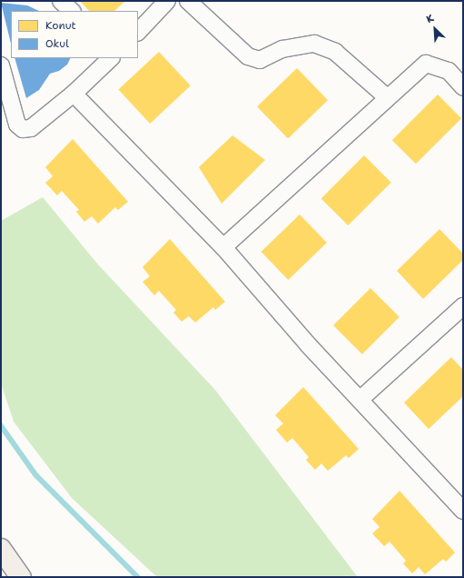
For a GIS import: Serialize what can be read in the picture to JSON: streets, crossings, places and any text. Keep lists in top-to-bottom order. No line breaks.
{"legend":["Konut","Okul"],"north":"top left"}
